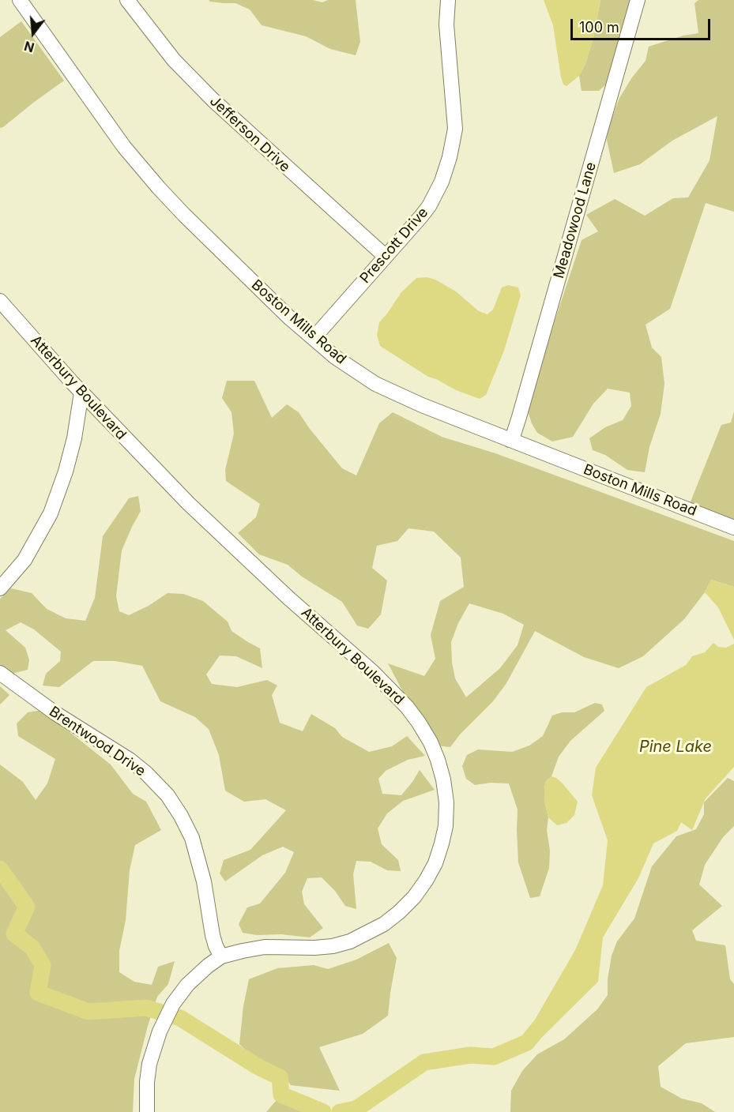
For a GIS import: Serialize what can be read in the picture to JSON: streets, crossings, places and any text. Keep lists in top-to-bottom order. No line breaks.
{"streets":{"street":["Jefferson Drive","Meadowood Lane","Prescott Drive","Boston Mills Road","Atterbury Boulevard","Brentwood Drive"]},"crossings":[["Jefferson Drive","Prescott Drive"],["Meadowood Lane","Boston Mills Road"],["Prescott Drive","Boston Mills Road"],["Atterbury Boulevard","Brentwood Drive"]],"water":["Pine Lake"],"scale_bar":"100 m","north":"bottom"}
